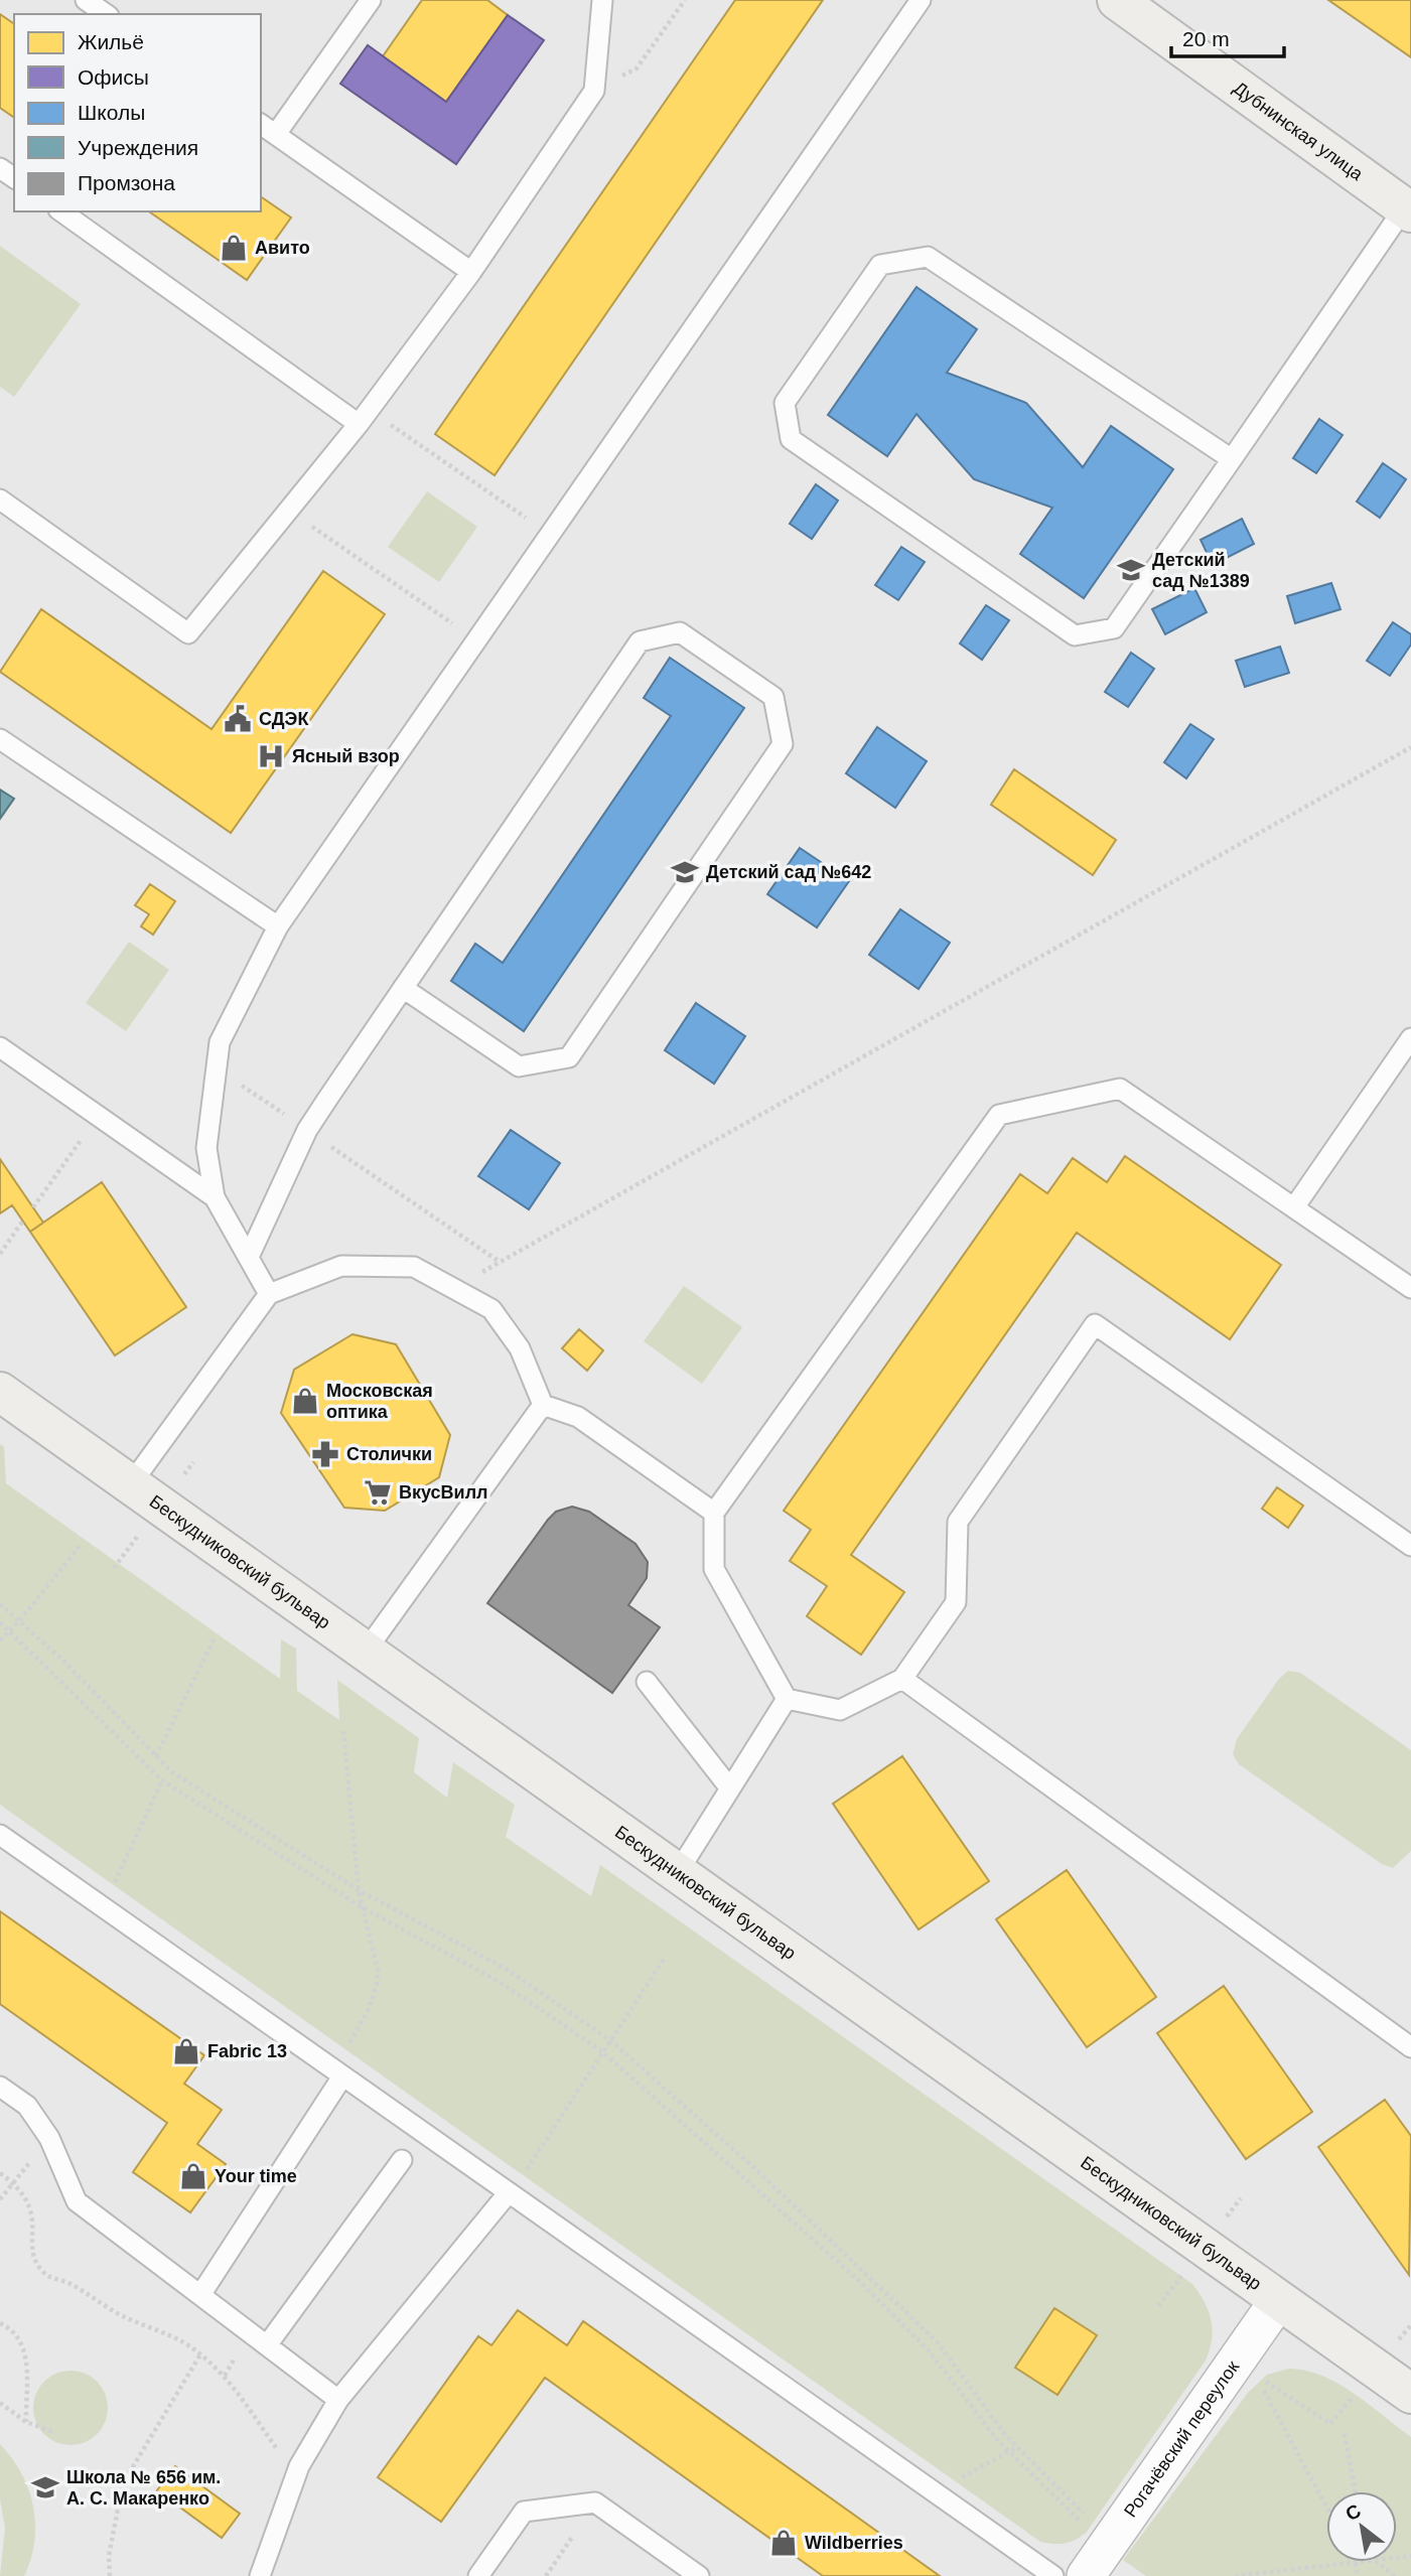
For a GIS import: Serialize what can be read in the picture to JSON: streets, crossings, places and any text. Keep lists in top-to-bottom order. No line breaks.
{"streets":{"street":["Дубнинская улица","Бескудниковский бульвар","Рогачёвский переулок"]},"crossings":[["Бескудниковский бульвар","Рогачёвский переулок"]],"places":{"shop":["Авито","Московская оптика","Fabric 13","Your time","Wildberries"],"school or university":["Детский сад №1389","Детский сад №642","Школа № 656 им. А. С. Макаренко"],"public building":["СДЭК"],"hospital":["Ясный взор"],"pharmacy":["Столички"],"supermarket":["ВкусВилл"]},"legend":["Жильё","Офисы","Школы","Учреждения","Промзона"],"scale_bar":"20 m","north":"top left"}
